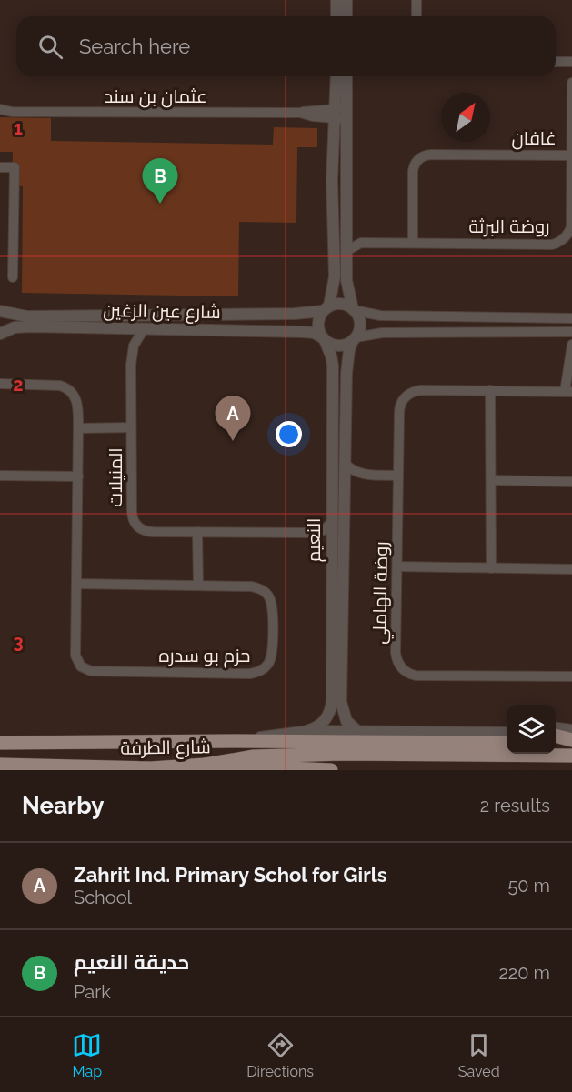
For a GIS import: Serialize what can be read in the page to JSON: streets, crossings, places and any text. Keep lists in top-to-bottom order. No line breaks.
{"streets":{"main road":["شارع الطرفة"],"street":["عثمان بن سند","غافان","روضة البرثة","شارع عين الزغين","المنيلات","النعيم","روضة الهاملي","حزم بو سدره"]},"crossings":[["غافان","روضة البرثة"],["شارع عين الزغين","المنيلات"],["شارع عين الزغين","النعيم"],["المنيلات","النعيم"],["النعيم","شارع الطرفة"]],"north":"top right","page":{"search":"Search here","pins":["B","A"],"heading":["Nearby","2 results"],"list":[{"mark":"A","name":"Zahrit Ind. Primary Schol for Girls","note":"School","value":"50 m"},{"mark":"B","name":"حديقة النعيم","note":"Park","value":"220 m"}],"nav":["Map","Directions","Saved"]},"grid":{"rows":["1","2","3"]}}
